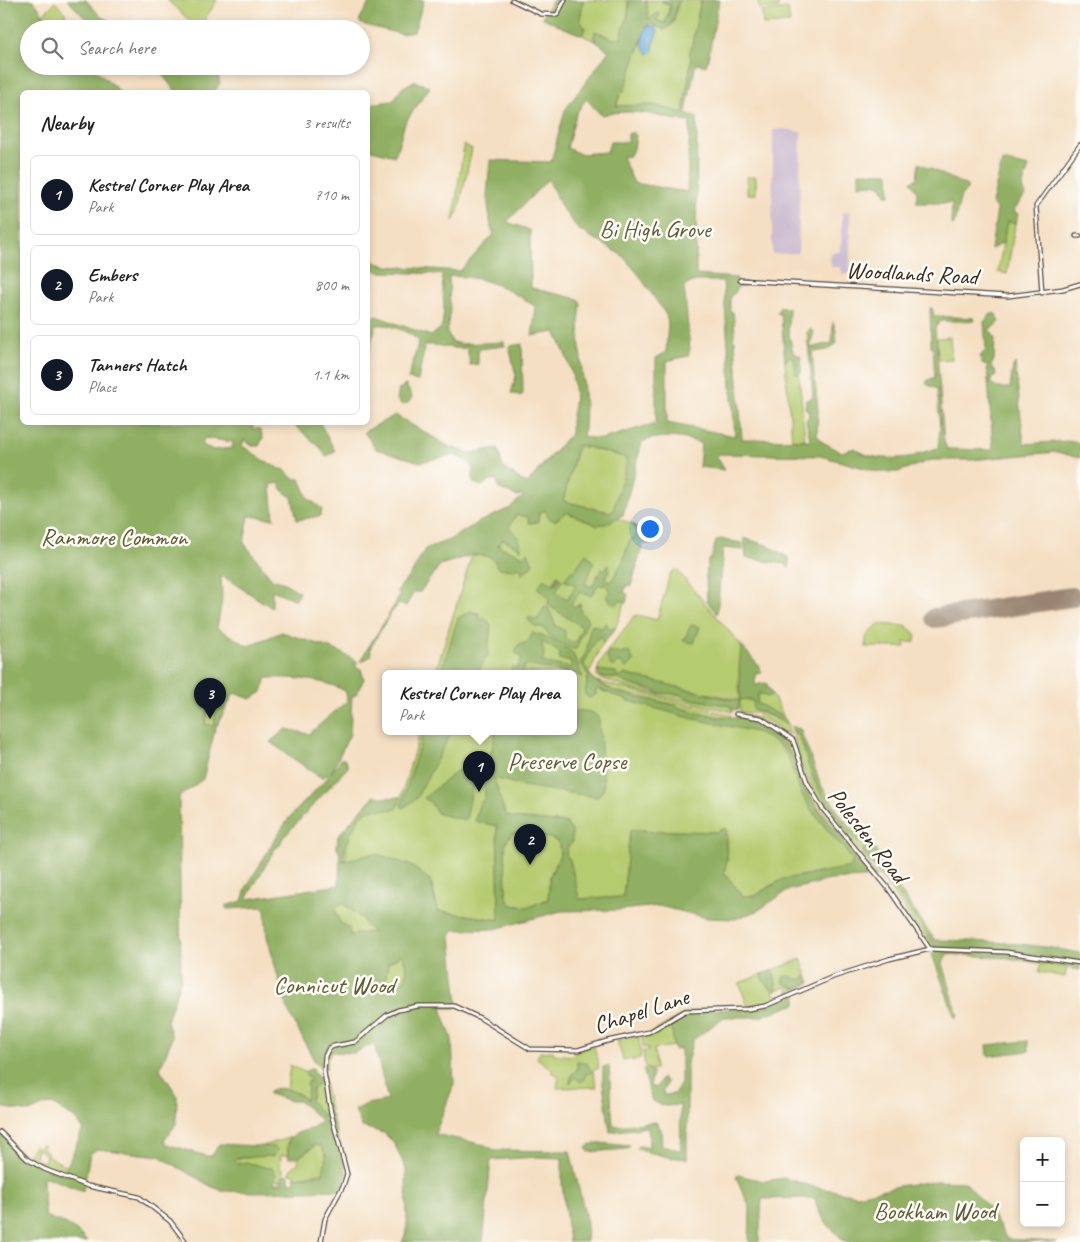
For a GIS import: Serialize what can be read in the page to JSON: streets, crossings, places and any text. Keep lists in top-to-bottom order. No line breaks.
{"streets":{"street":["Woodlands Road","Polesden Road","Chapel Lane"]},"crossings":[["Polesden Road","Chapel Lane"]],"parks":["Bi High Grove","Ranmore Common","Preserve Copse","Connicut Wood","Bookham Wood"],"page":{"search":"Search here","heading":["Nearby","3 results"],"list":[{"mark":"1","name":"Kestrel Corner Play Area","note":"Park","value":"710 m"},{"mark":"2","name":"Embers","note":"Park","value":"800 m"},{"mark":"3","name":"Tanners Hatch","note":"Place","value":"1.1 km"}],"popup":["Kestrel Corner Play Area","Park"],"pins":["3","1","2"],"map_buttons":["+","−"]}}
